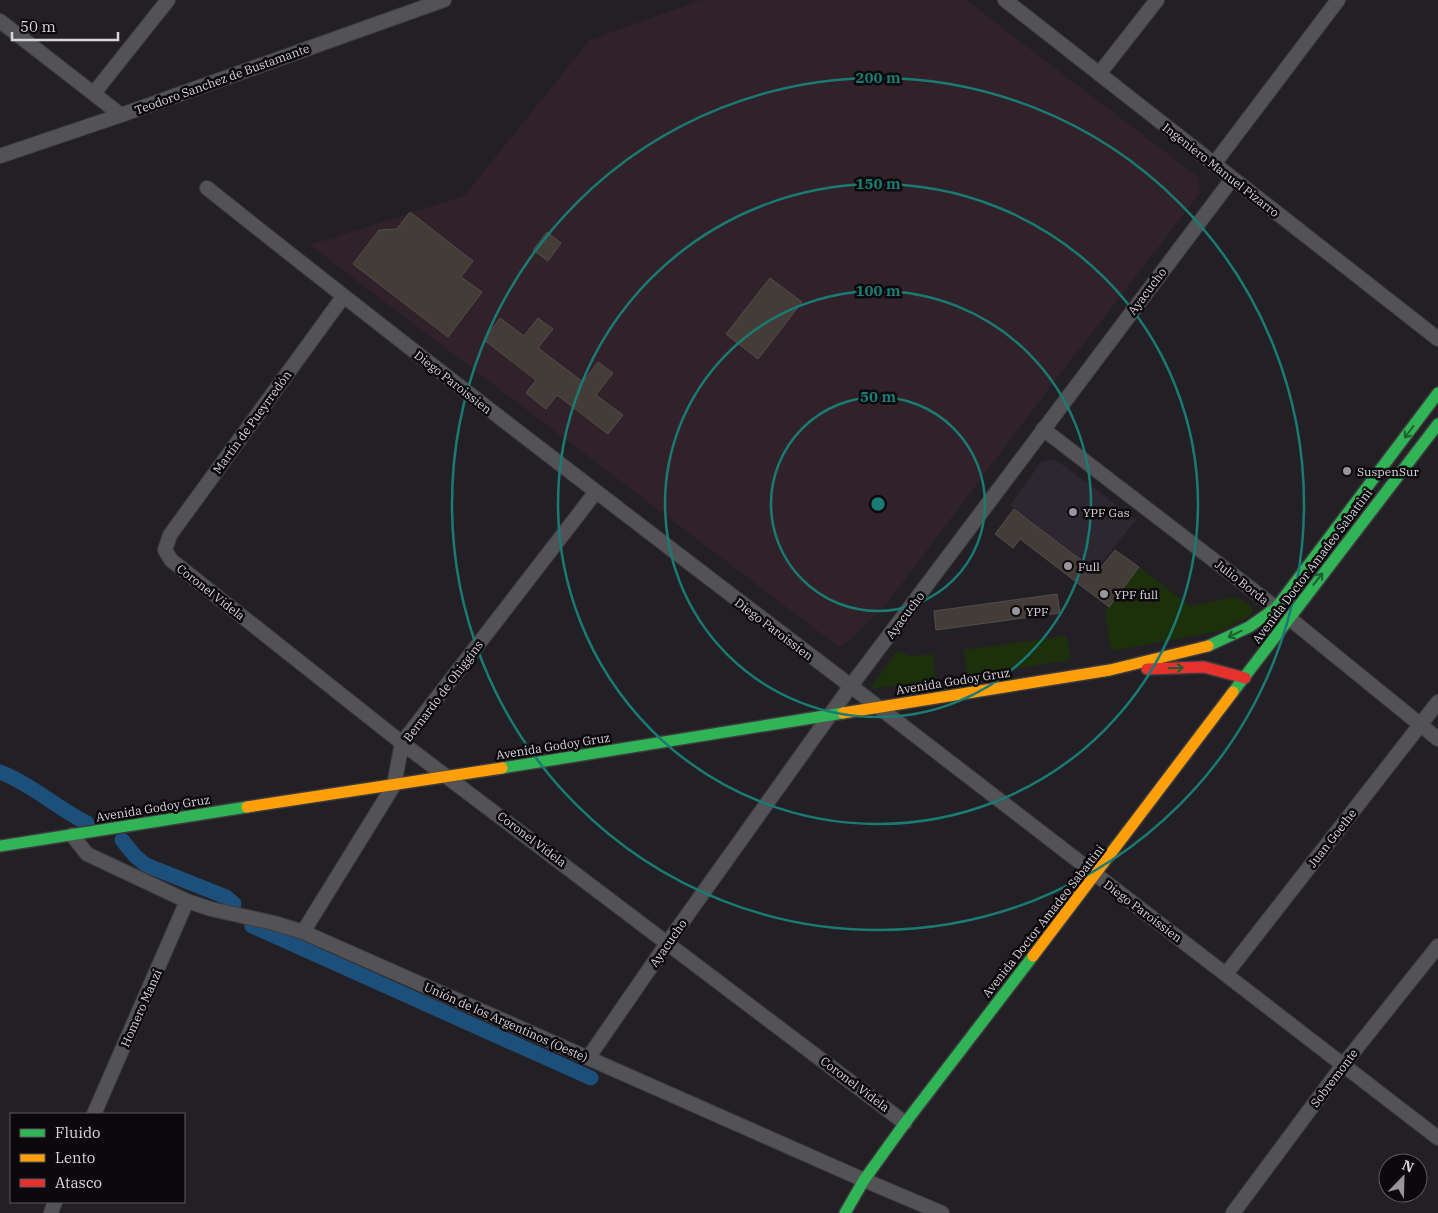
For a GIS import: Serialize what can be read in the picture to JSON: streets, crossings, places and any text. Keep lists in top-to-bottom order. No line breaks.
{"streets":{"main road":["Avenida Doctor Amadeo Sabattini","Avenida Godoy Gruz"],"street":["Teodoro Sanchez de Bustamante","Ingeniero Manuel Pizarro","Ayacucho","Diego Paroissien","Martín de Pueyrredón","Julio Borda","Coronel Videla","Bernardo de Ohiggins","Juan Goethe","Homero Manzi","Unión de los Argentinos (Oeste)","Sobremonte"]},"crossings":[["Ingeniero Manuel Pizarro","Ayacucho"],["Ayacucho","Diego Paroissien"],["Ayacucho","Julio Borda"],["Ayacucho","Coronel Videla"],["Ayacucho","Avenida Godoy Gruz"],["Ayacucho","Unión de los Argentinos (Oeste)"],["Diego Paroissien","Martín de Pueyrredón"],["Diego Paroissien","Avenida Doctor Amadeo Sabattini"],["Diego Paroissien","Avenida Godoy Gruz"],["Diego Paroissien","Bernardo de Ohiggins"],["Diego Paroissien","Juan Goethe"],["Diego Paroissien","Sobremonte"],["Martín de Pueyrredón","Coronel Videla"],["Avenida Doctor Amadeo Sabattini","Julio Borda"],["Avenida Doctor Amadeo Sabattini","Coronel Videla"],["Avenida Doctor Amadeo Sabattini","Avenida Godoy Gruz"],["Avenida Doctor Amadeo Sabattini","Unión de los Argentinos (Oeste)"],["Julio Borda","Avenida Godoy Gruz"],["Julio Borda","Juan Goethe"],["Coronel Videla","Avenida Godoy Gruz"],["Coronel Videla","Bernardo de Ohiggins"],["Avenida Godoy Gruz","Bernardo de Ohiggins"],["Avenida Godoy Gruz","Unión de los Argentinos (Oeste)"],["Bernardo de Ohiggins","Unión de los Argentinos (Oeste)"],["Homero Manzi","Unión de los Argentinos (Oeste)"]],"places":["SuspenSur","YPF Gas","Full","YPF full","YPF"],"legend":["Fluido","Lento","Atasco"],"scale_bar":"50 m","north":"top right","rings":["200 m","150 m","100 m","50 m"]}
